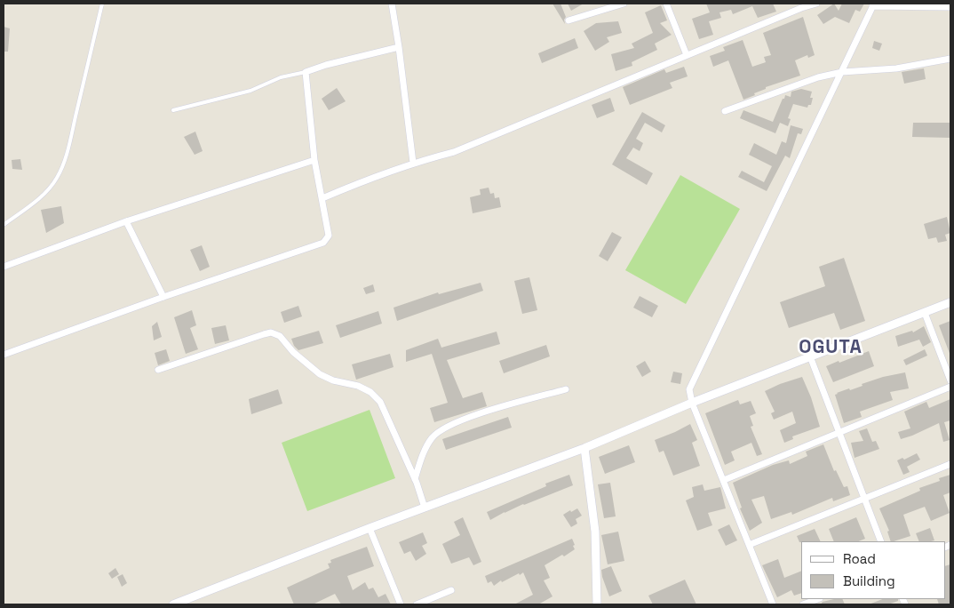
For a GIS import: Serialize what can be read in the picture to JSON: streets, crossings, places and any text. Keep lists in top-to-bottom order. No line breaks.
{"districts":["OGUTA"],"legend":["Road","Building"]}
